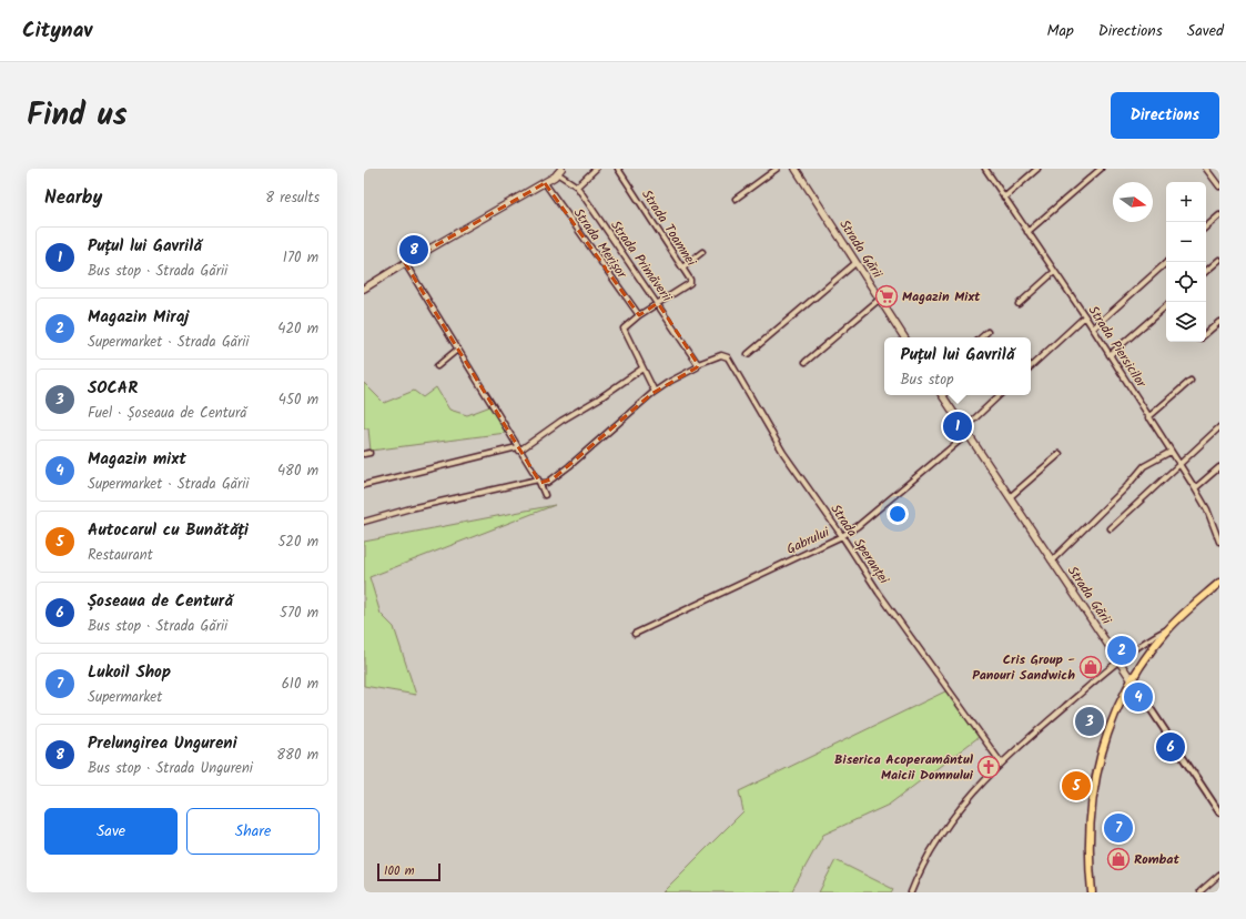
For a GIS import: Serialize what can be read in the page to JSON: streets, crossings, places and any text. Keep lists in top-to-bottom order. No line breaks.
{"streets":{"main road":["Strada Gării"],"street":["Strada Toamnei","Strada Merișor","Strada Primăverii","Strada Piersicilor","Gabrului","Strada Speranței"]},"crossings":[["Strada Toamnei","Strada Merișor"],["Strada Toamnei","Strada Primăverii"],["Strada Toamnei","Strada Speranței"],["Strada Gării","Gabrului"],["Strada Primăverii","Strada Speranței"],["Gabrului","Strada Speranței"]],"places":{"supermarket":["Magazin Mixt"],"shop":["Cris Group - Panouri Sandwich","Rombat"],"church":["Biserica Acoperamântul Maicii Domnului"]},"scale_bar":"100 m","north":"right","page":{"header":"Citynav","nav":["Map","Directions","Saved"],"title":"Find us","buttons":["Directions",["Save","Share"]],"heading":["Nearby","8 results"],"map_buttons":["+","−"],"list":[{"mark":"1","name":"Puțul lui Gavrilă","note":"Bus stop · Strada Gării","value":"170 m"},{"mark":"2","name":"Magazin Miraj","note":"Supermarket · Strada Gării","value":"420 m"},{"mark":"3","name":"SOCAR","note":"Fuel · Șoseaua de Centură","value":"450 m"},{"mark":"4","name":"Magazin mixt","note":"Supermarket · Strada Gării","value":"480 m"},{"mark":"5","name":"Autocarul cu Bunătăți","note":"Restaurant","value":"520 m"},{"mark":"6","name":"Șoseaua de Centură","note":"Bus stop · Strada Gării","value":"570 m"},{"mark":"7","name":"Lukoil Shop","note":"Supermarket","value":"610 m"},{"mark":"8","name":"Prelungirea Ungureni","note":"Bus stop · Strada Ungureni","value":"880 m"}],"pins":["8","1","2","4","3","6","5","7"],"popup":["Puțul lui Gavrilă","Bus stop"],"scale":"100 m"}}
